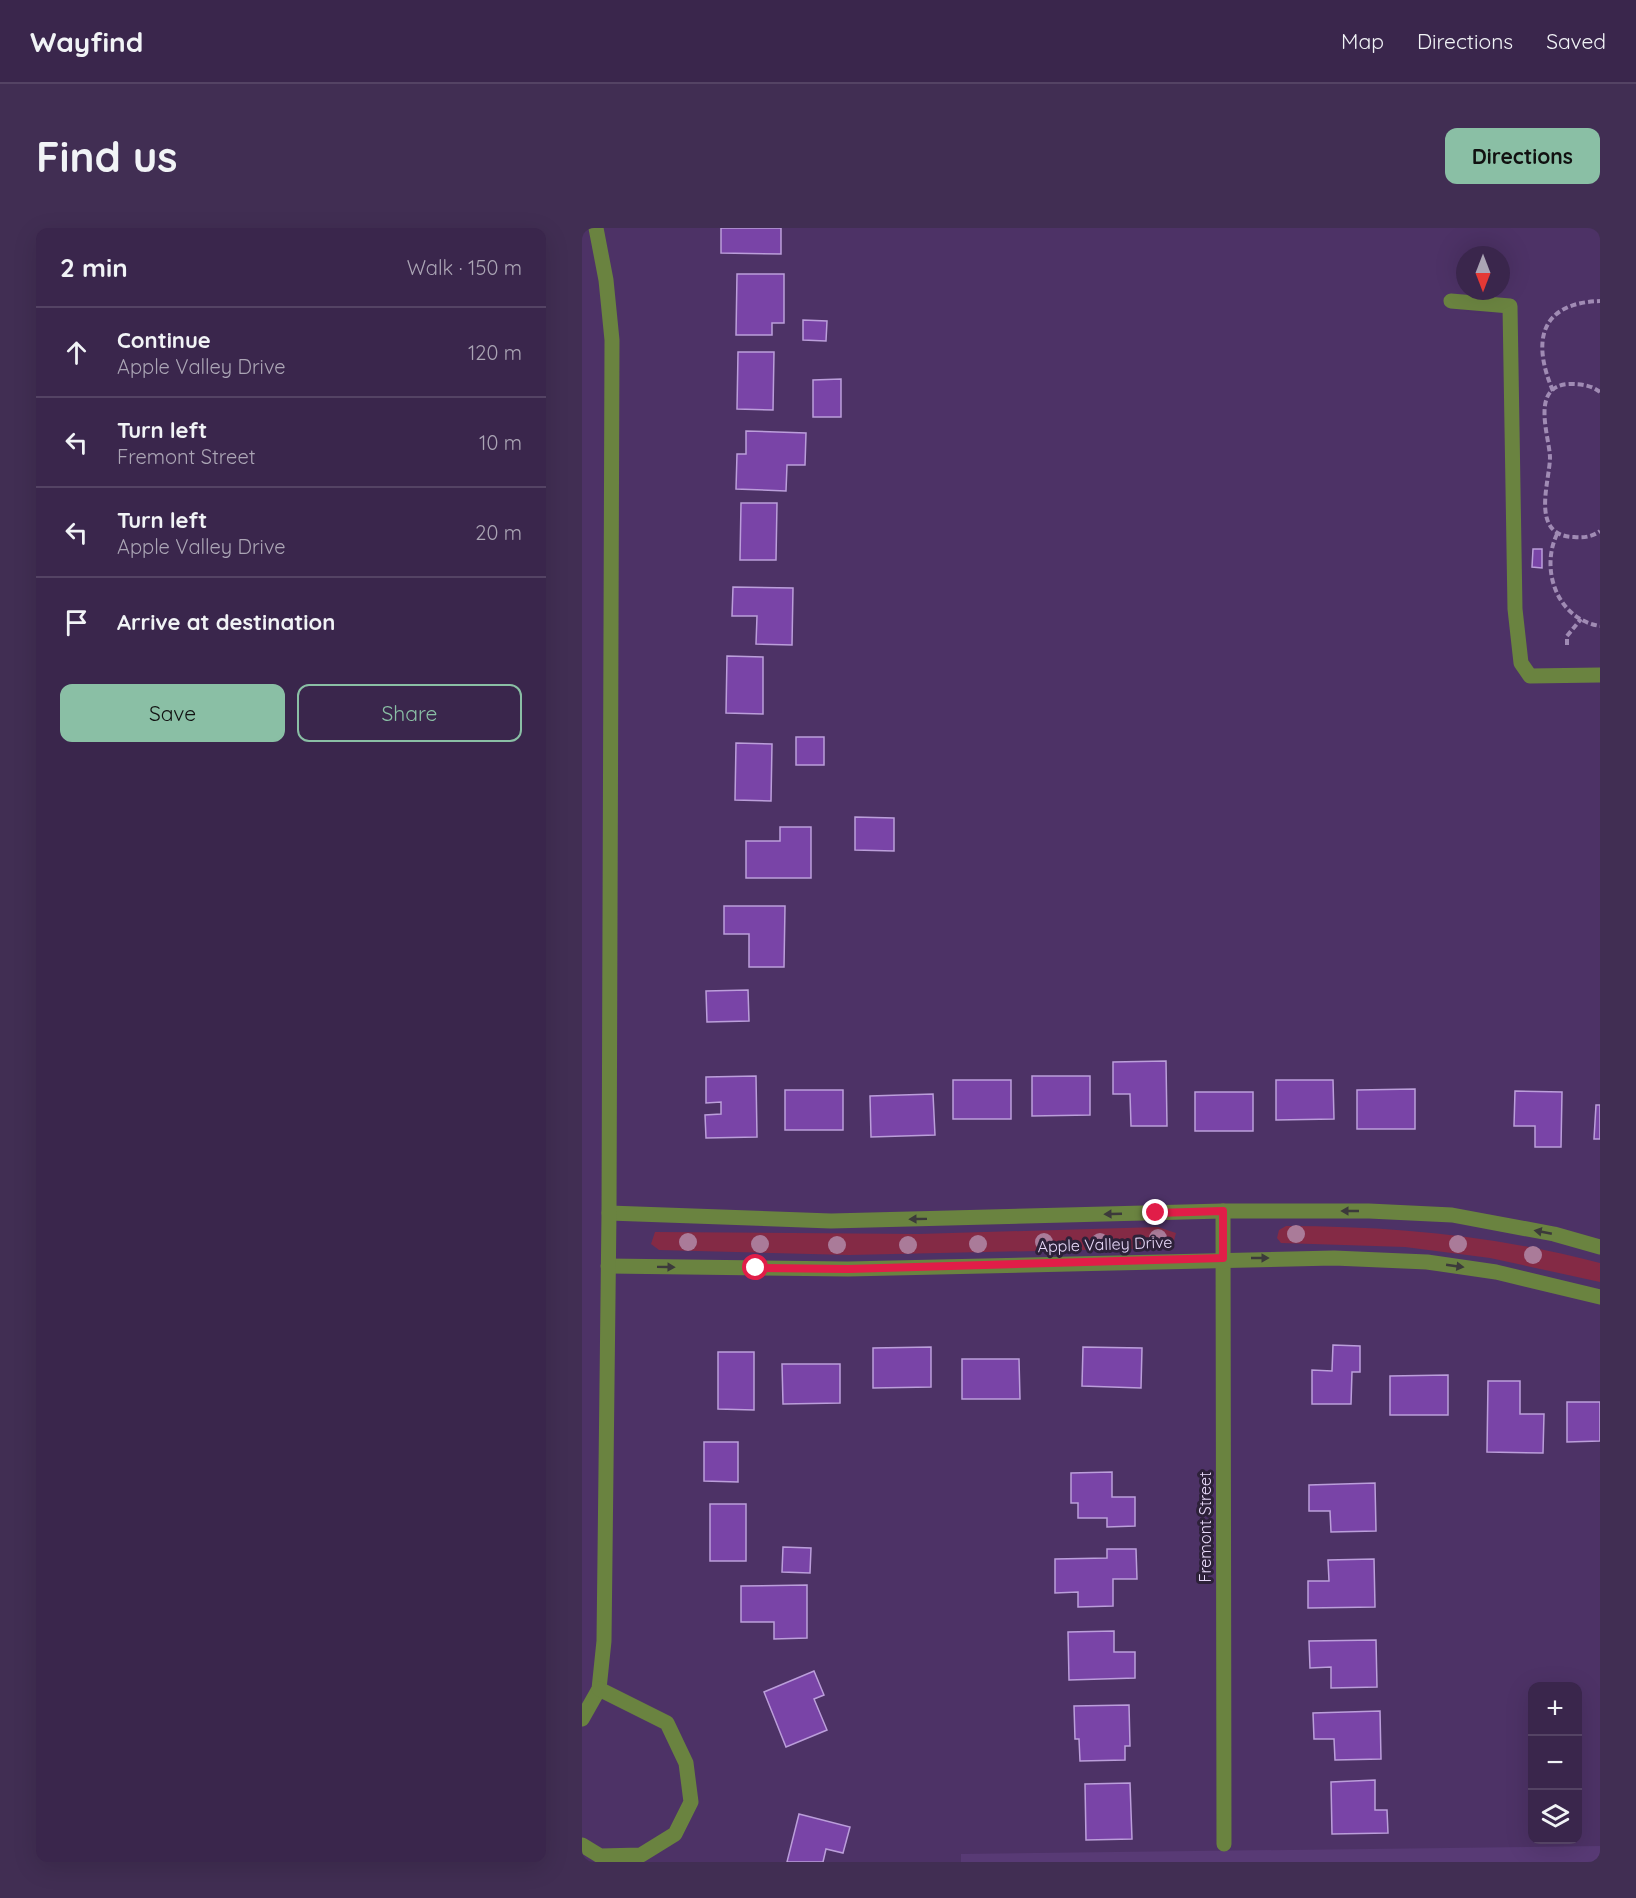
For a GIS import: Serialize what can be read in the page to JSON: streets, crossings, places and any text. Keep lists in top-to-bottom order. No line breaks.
{"streets":{"street":["Apple Valley Drive","Fremont Street"]},"crossings":[["Apple Valley Drive","Fremont Street"]],"north":"bottom","page":{"header":"Wayfind","nav":["Map","Directions","Saved"],"buttons":["Directions",["Save","Share"]],"title":"Find us","heading":["2 min","Walk · 150 m"],"list":[["Continue","Apple Valley Drive","120 m"],["Turn left","Fremont Street","10 m"],["Turn left","Apple Valley Drive","20 m"],"Arrive at destination"],"map_buttons":["+","−"]}}
